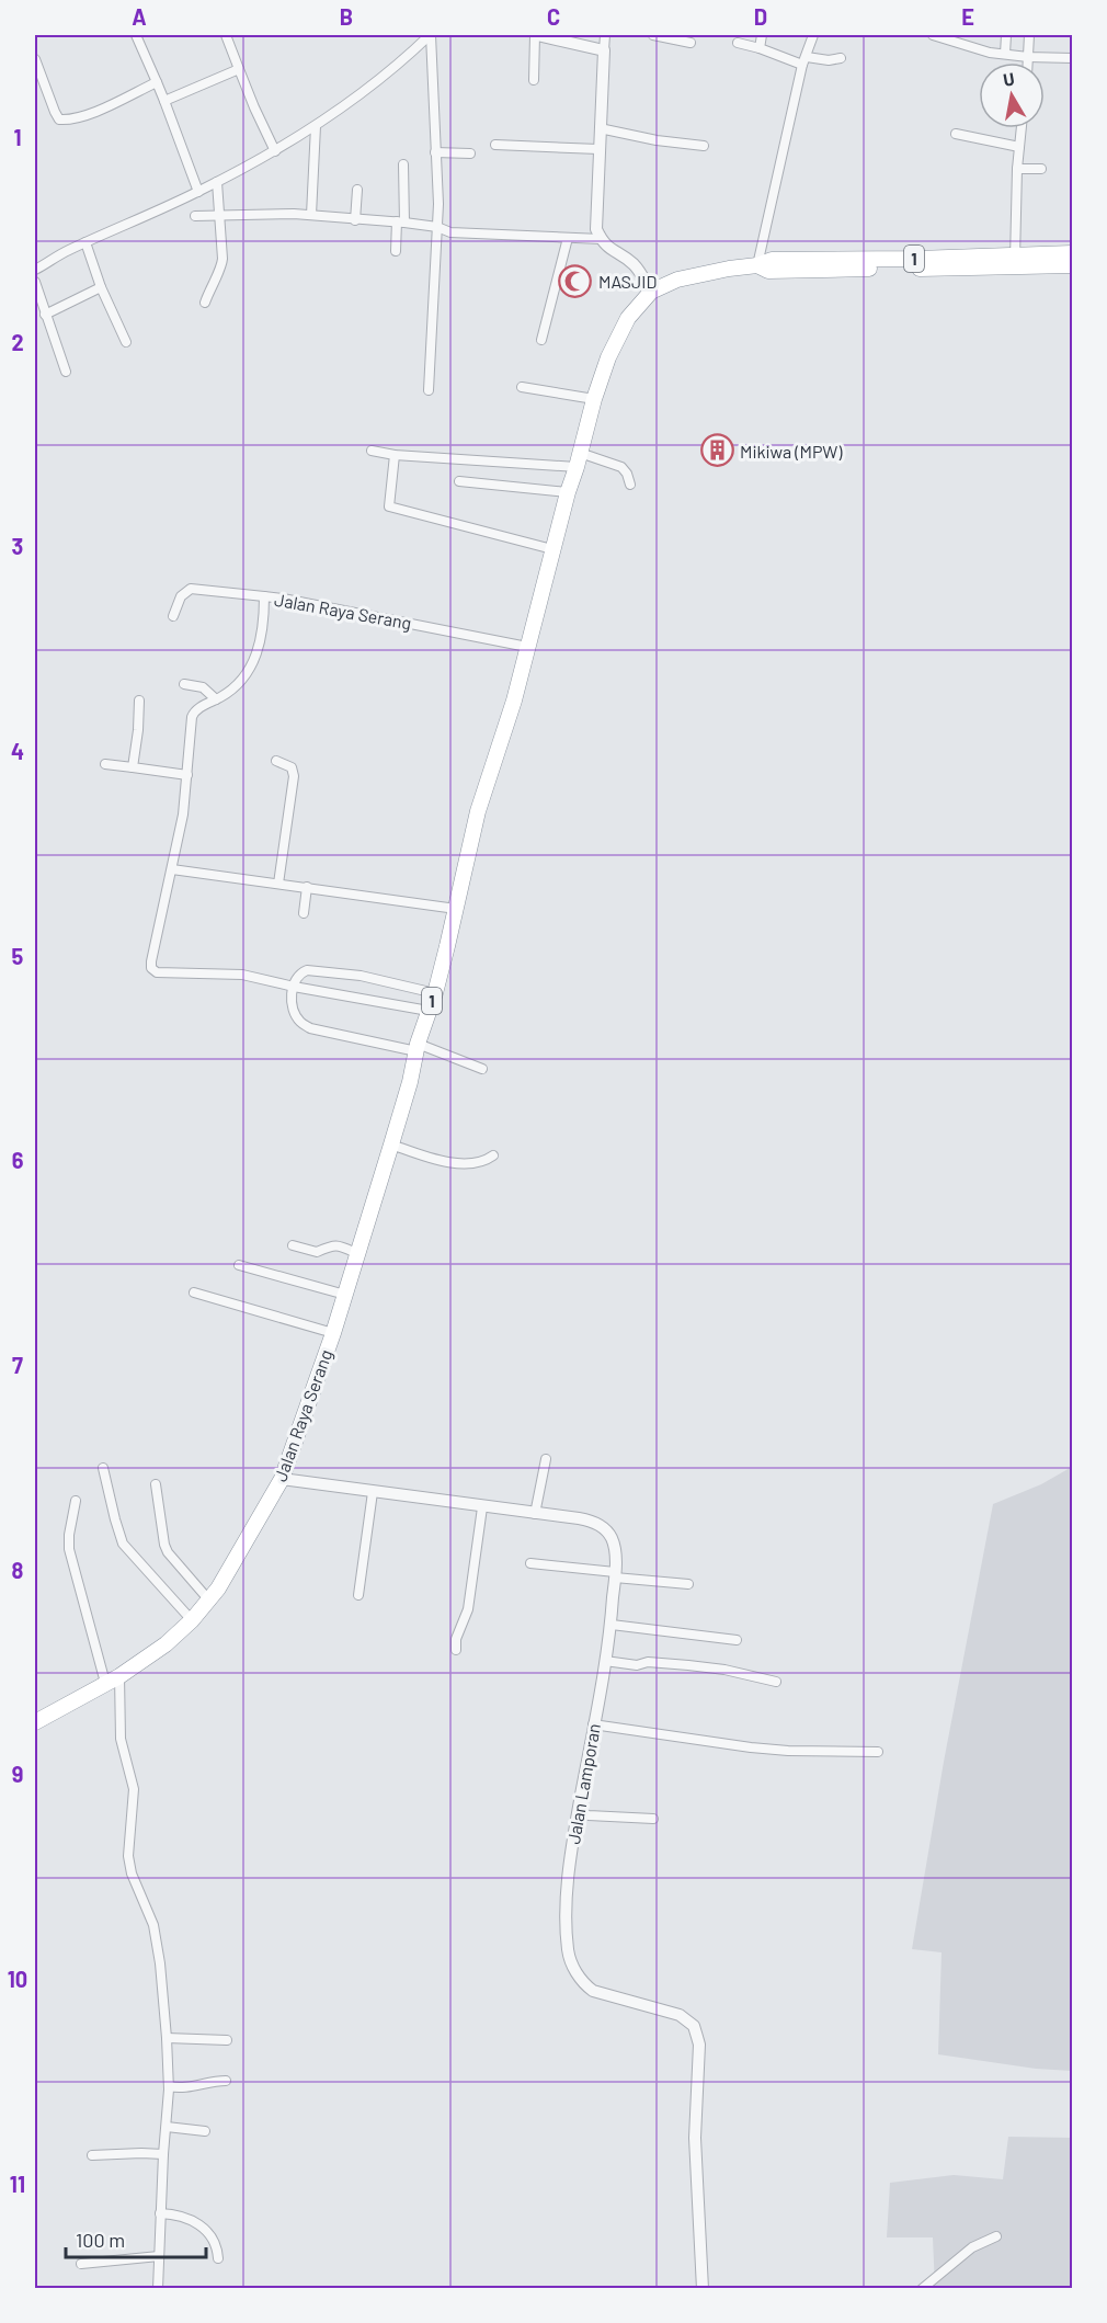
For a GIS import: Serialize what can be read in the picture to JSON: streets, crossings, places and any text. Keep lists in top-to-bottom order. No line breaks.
{"streets":{"highway":["1","Jalan Raya Serang"],"street":["Jalan Lamporan"]},"crossings":[["Jalan Raya Serang","Jalan Lamporan"]],"places":{"mosque":["MASJID"],"building":["Mikiwa (MPW)"]},"scale_bar":"100 m","north":"top","grid":{"columns":["A","B","C","D","E"],"rows":["1","2","3","4","5","6","7","8","9","10","11"]}}
